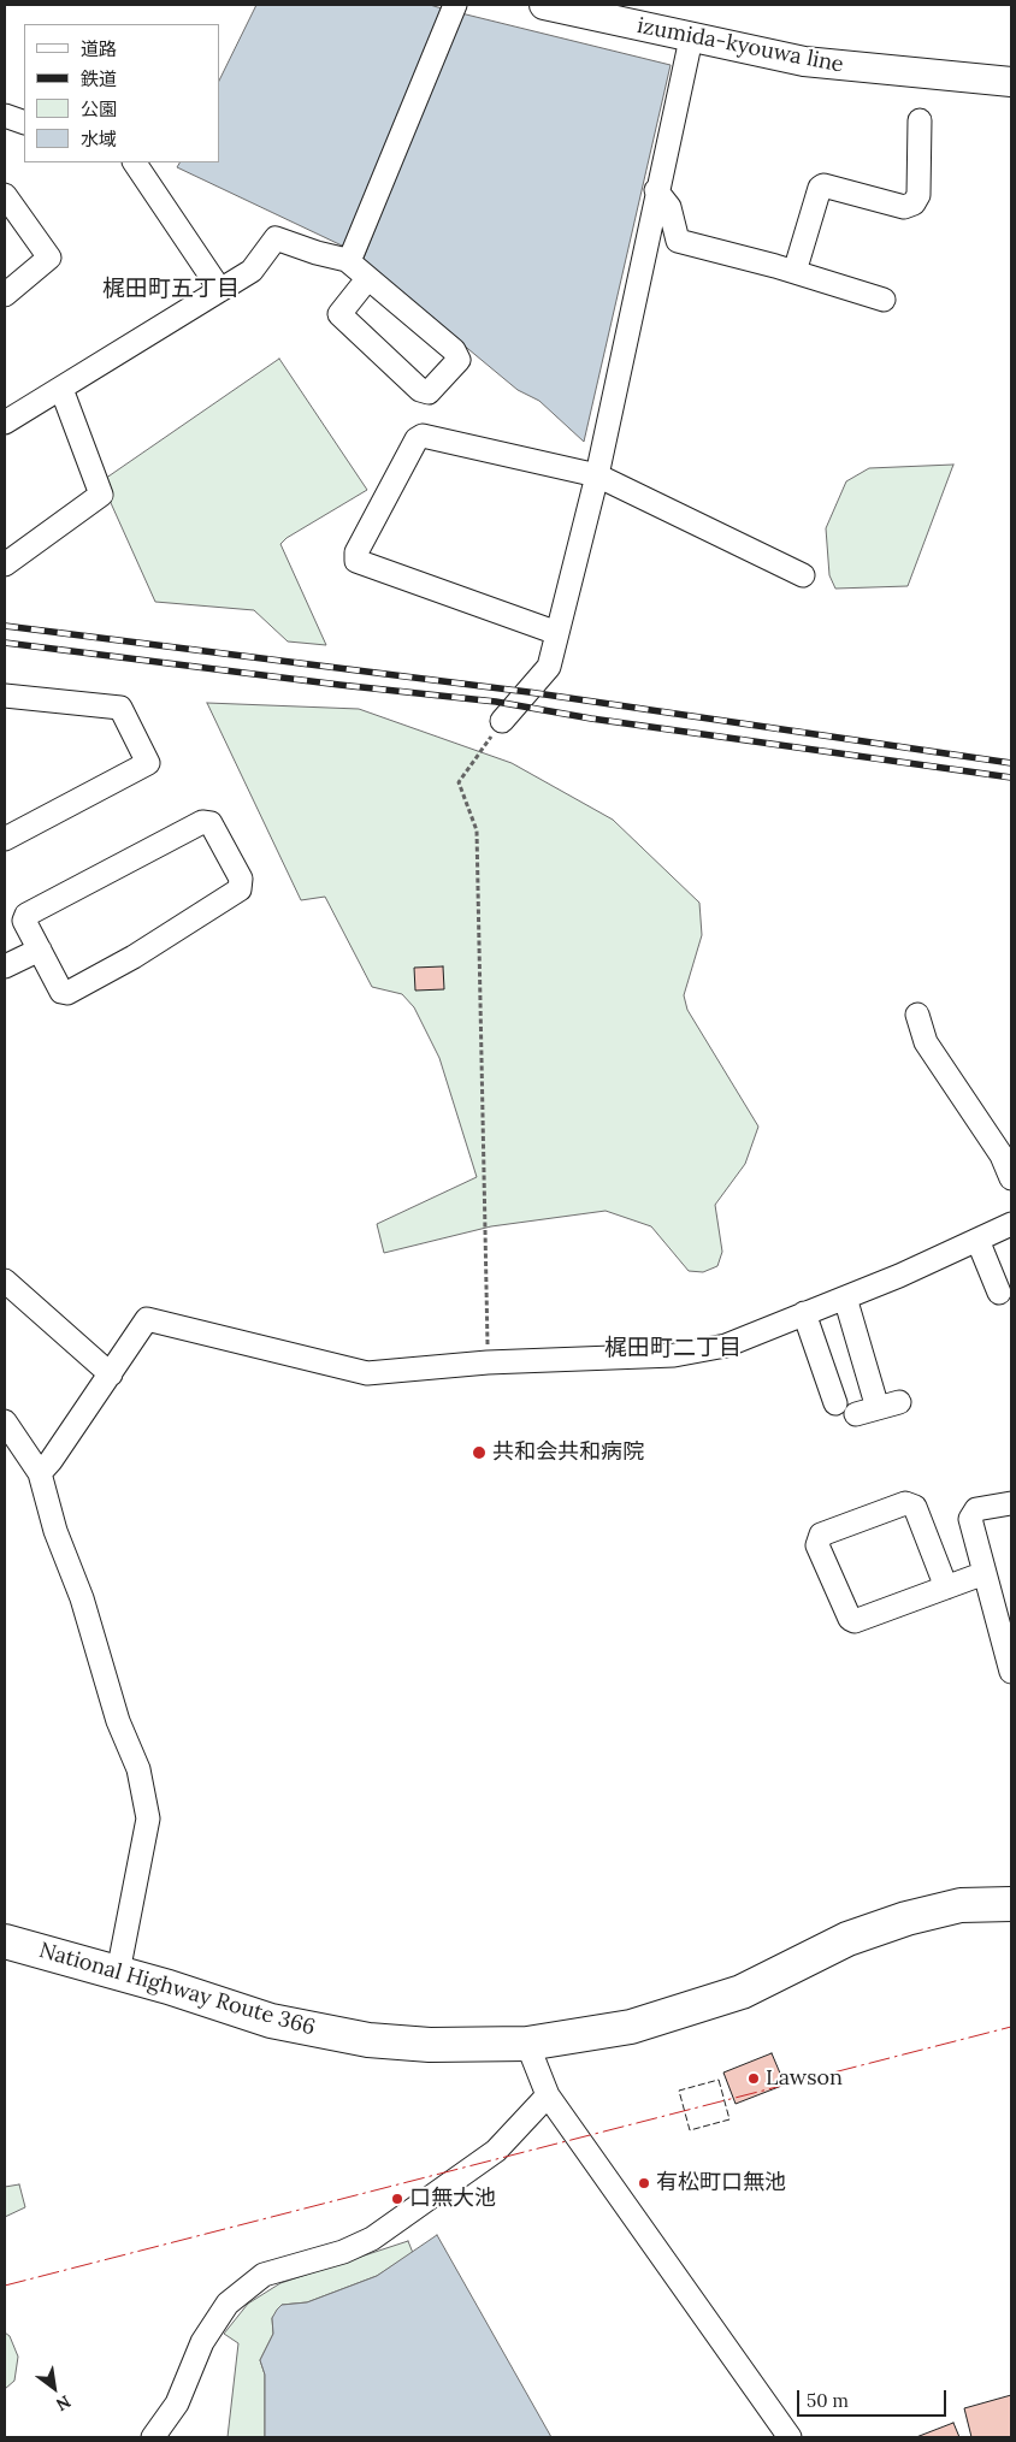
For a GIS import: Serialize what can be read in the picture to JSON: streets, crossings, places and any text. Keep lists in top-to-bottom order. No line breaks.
{"streets":{"highway":["National Highway Route 366"],"main road":["izumida-kyouwa line"]},"districts":["梶田町五丁目","梶田町二丁目"],"places":["共和会共和病院","Lawson","有松町口無池","口無大池"],"legend":["道路","鉄道","公園","水域"],"scale_bar":"50 m","north":"bottom right"}
